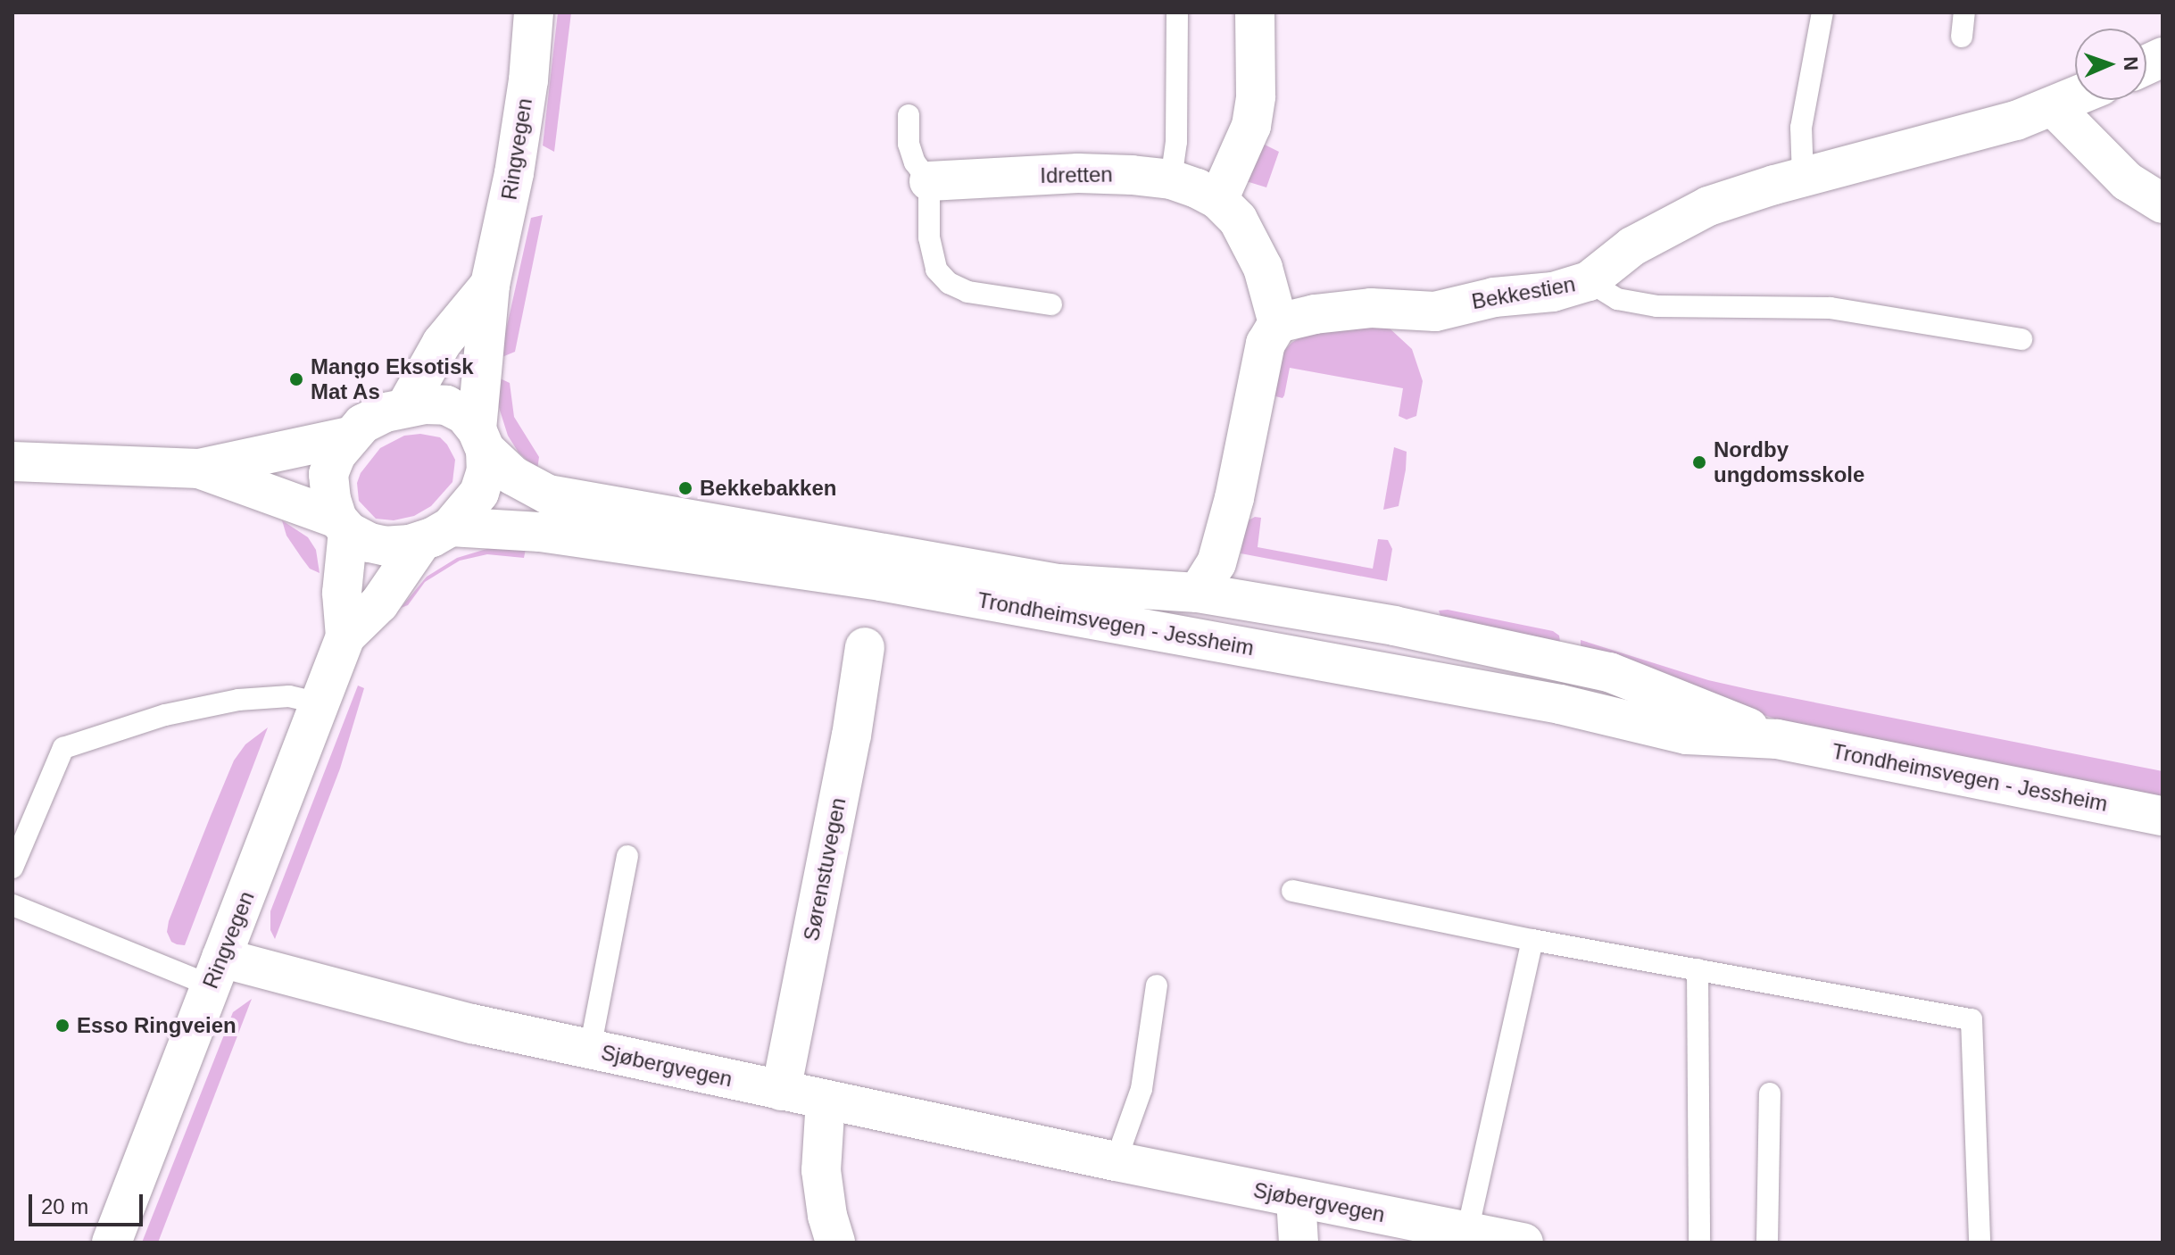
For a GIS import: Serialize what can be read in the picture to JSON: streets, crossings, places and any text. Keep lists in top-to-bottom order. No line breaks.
{"streets":{"main road":["Ringvegen","Idretten","Bekkestien","Trondheimsvegen - Jessheim","Sørenstuvegen","Sjøbergvegen"]},"crossings":[["Ringvegen","Trondheimsvegen - Jessheim"],["Ringvegen","Sjøbergvegen"],["Idretten","Bekkestien"],["Sørenstuvegen","Sjøbergvegen"]],"places":["Mango Eksotisk Mat As","Nordby ungdomsskole","Bekkebakken","Esso Ringveien"],"scale_bar":"20 m","north":"right"}
